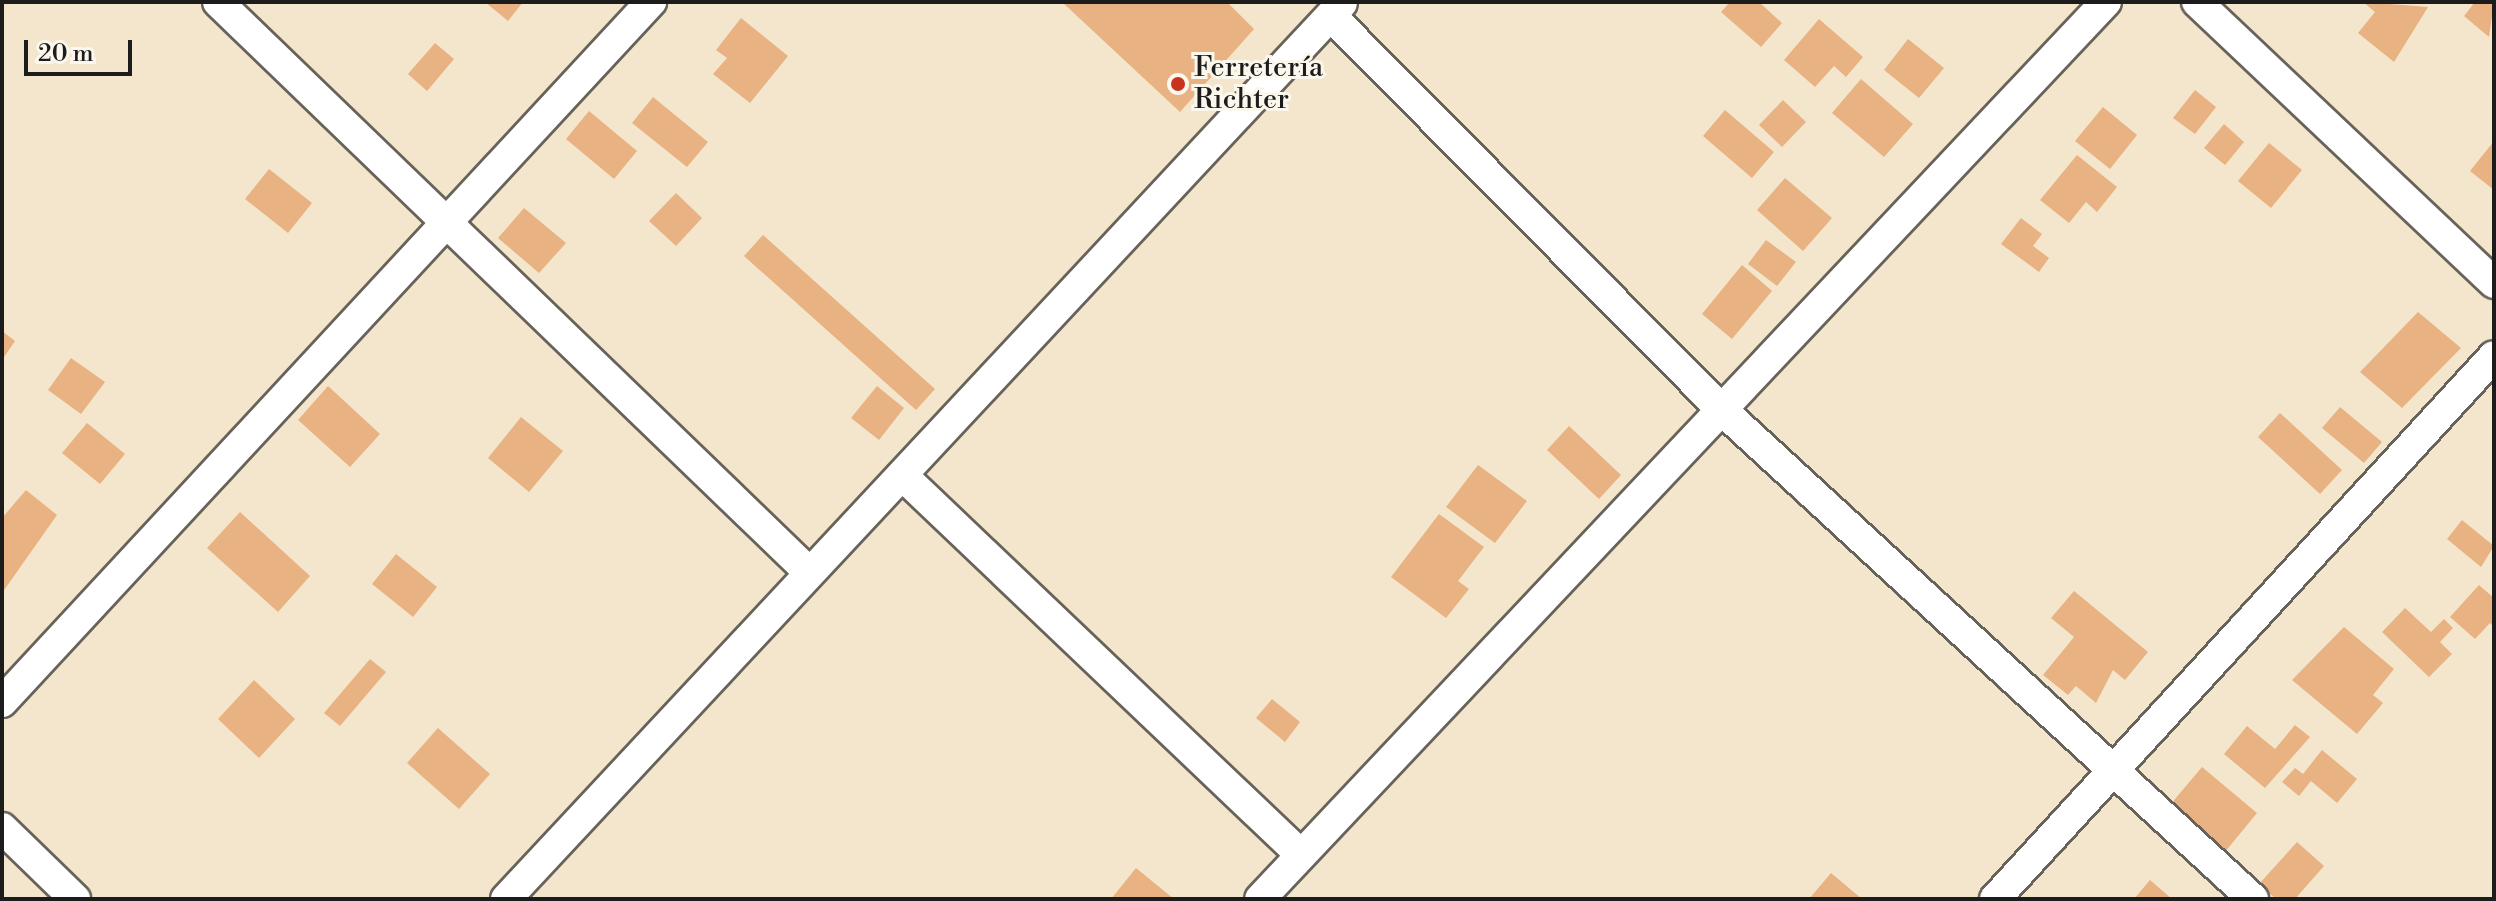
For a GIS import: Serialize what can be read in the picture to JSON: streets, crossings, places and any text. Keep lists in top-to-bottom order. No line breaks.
{"places":["Ferretería Richter"],"scale_bar":"20 m"}
